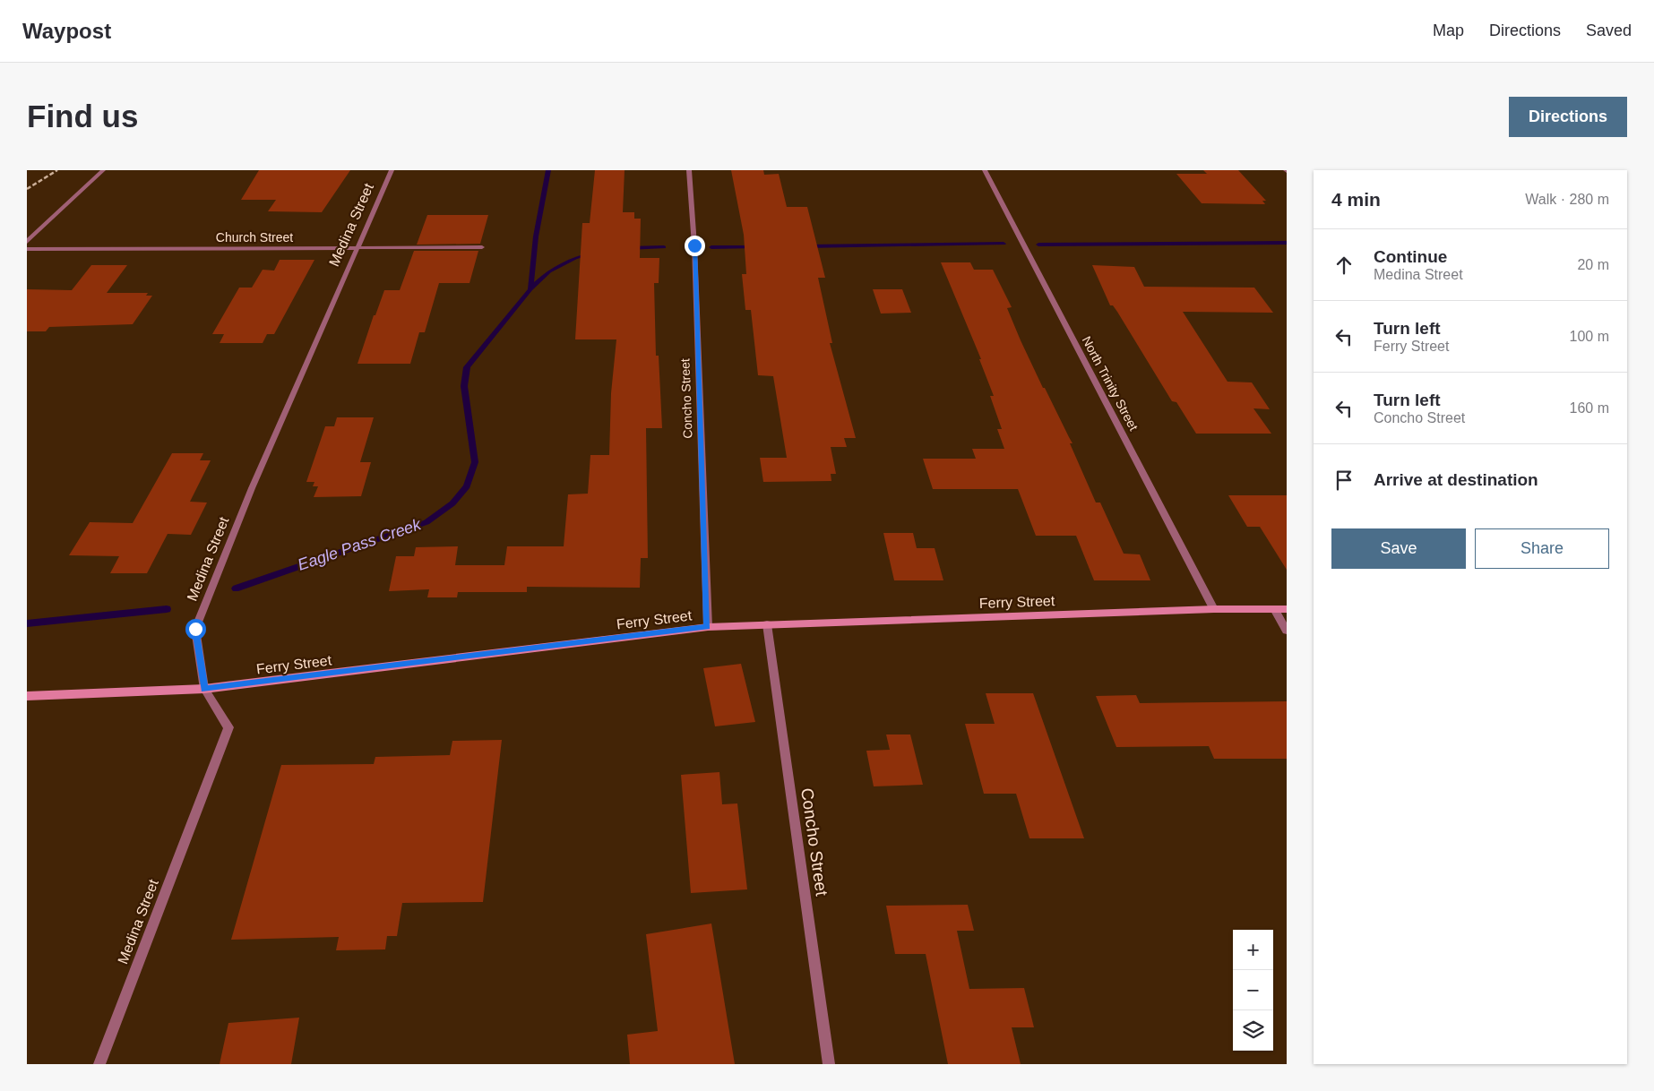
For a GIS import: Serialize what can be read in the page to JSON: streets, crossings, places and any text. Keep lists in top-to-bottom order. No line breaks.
{"streets":{"street":["Medina Street","Church Street","North Trinity Street","Concho Street","Ferry Street"]},"crossings":[["Medina Street","Church Street"],["Medina Street","Ferry Street"],["North Trinity Street","Ferry Street"],["Concho Street","Ferry Street"]],"water":["Eagle Pass Creek"],"page":{"header":"Waypost","nav":["Map","Directions","Saved"],"buttons":["Directions",["Save","Share"]],"title":"Find us","heading":["4 min","Walk · 280 m"],"list":[["Continue","Medina Street","20 m"],["Turn left","Ferry Street","100 m"],["Turn left","Concho Street","160 m"],"Arrive at destination"],"map_buttons":["+","−"]}}
